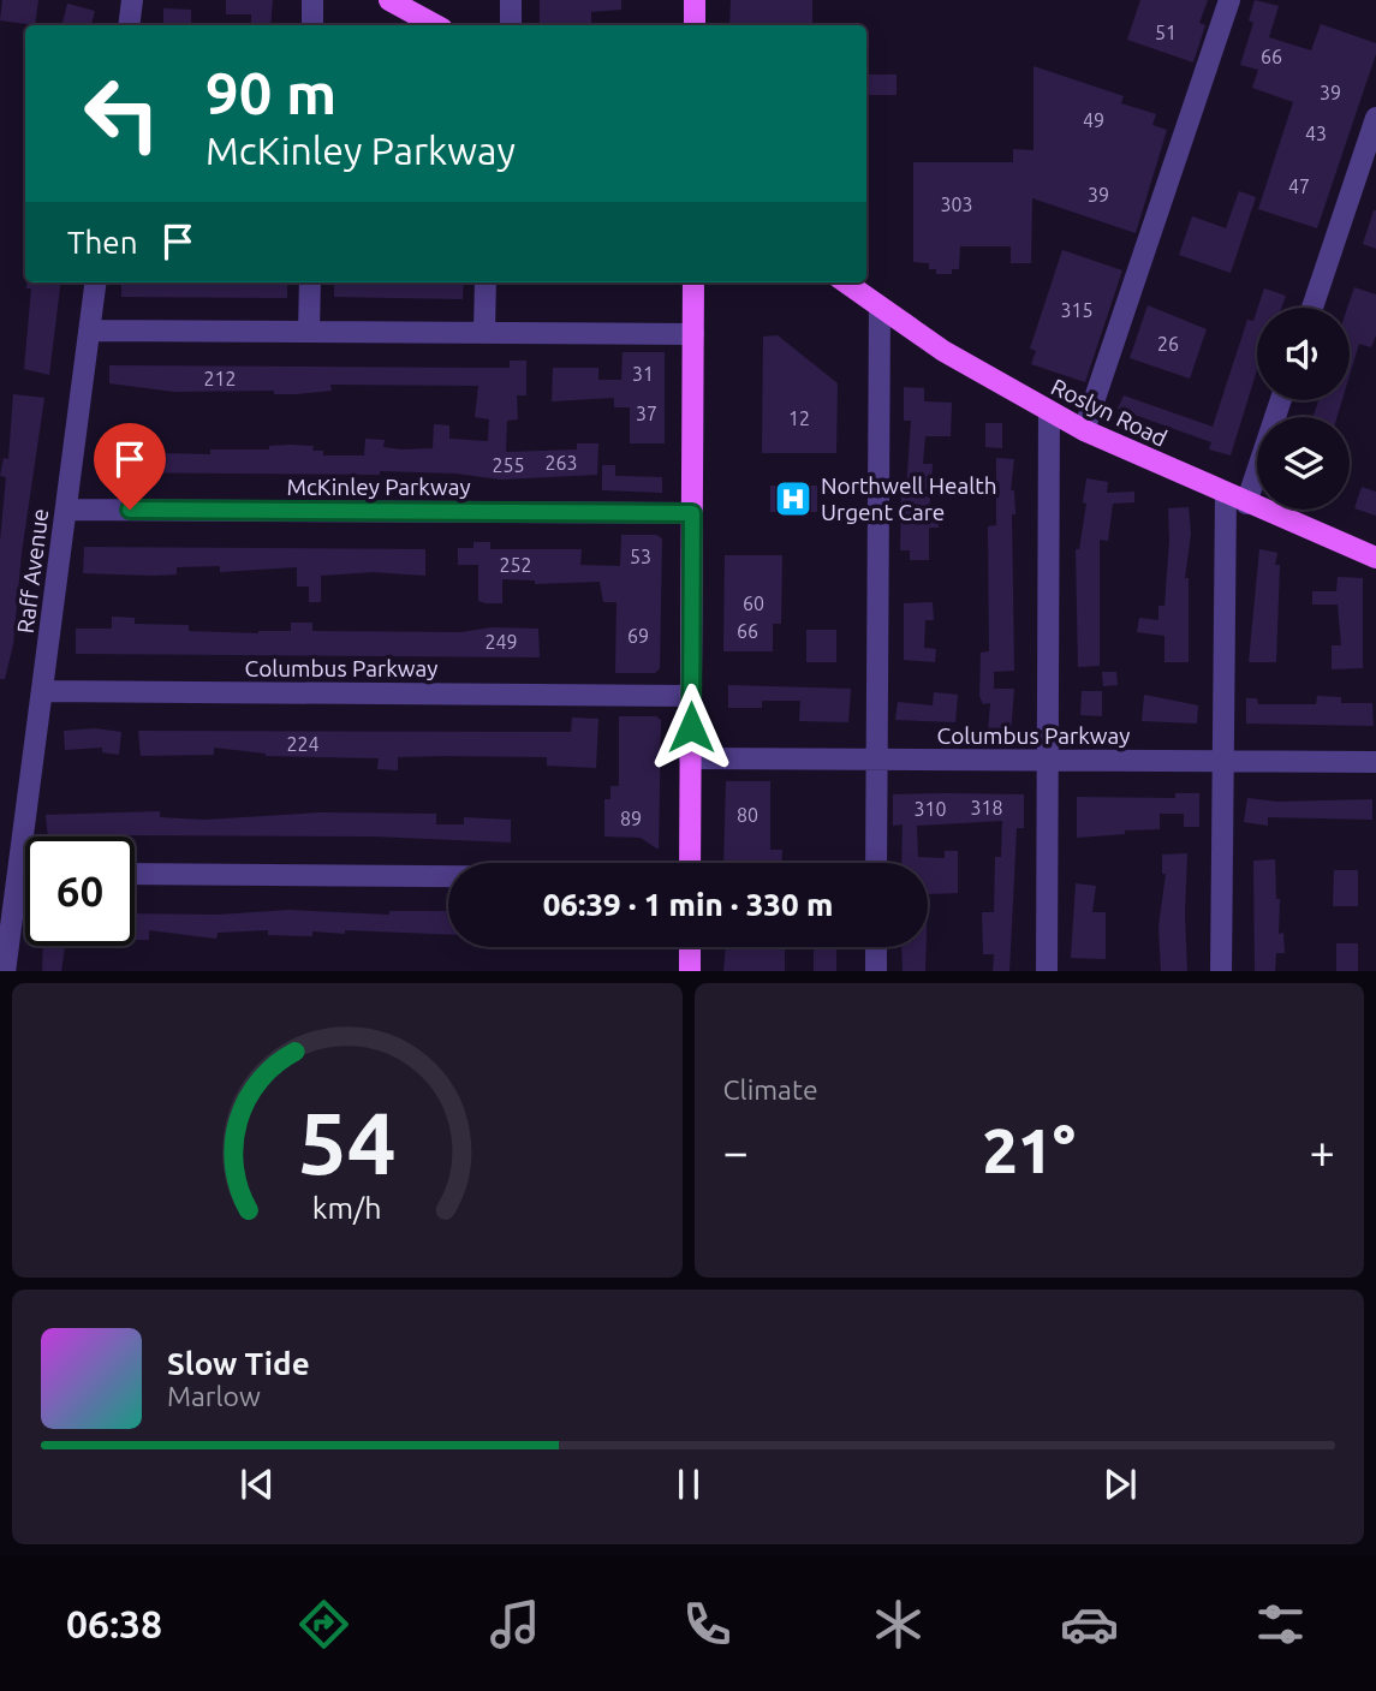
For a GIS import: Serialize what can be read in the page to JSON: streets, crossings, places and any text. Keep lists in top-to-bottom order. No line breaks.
{"streets":{"main road":["Roslyn Road"],"street":["McKinley Parkway","Raff Avenue","Columbus Parkway"]},"crossings":[["McKinley Parkway","Raff Avenue"],["Raff Avenue","Columbus Parkway"]],"places":{"hospital":["Northwell Health Urgent Care"]},"house_numbers":["51","66","39","49","43","47","39","303","315","26","31","212","37","12","263","255","53","252","60","66","69","249","224","318","310","80","89"],"page":{"turn":["90 m","McKinley Parkway"],"then":"Then","limit":"60","trip":"06:39 · 1 min · 330 m","tile":"Climate","heat":["−","21°","+"],"song":["Slow Tide","Marlow"],"tabs":"06:38","gauge":["54","km/h"]}}
